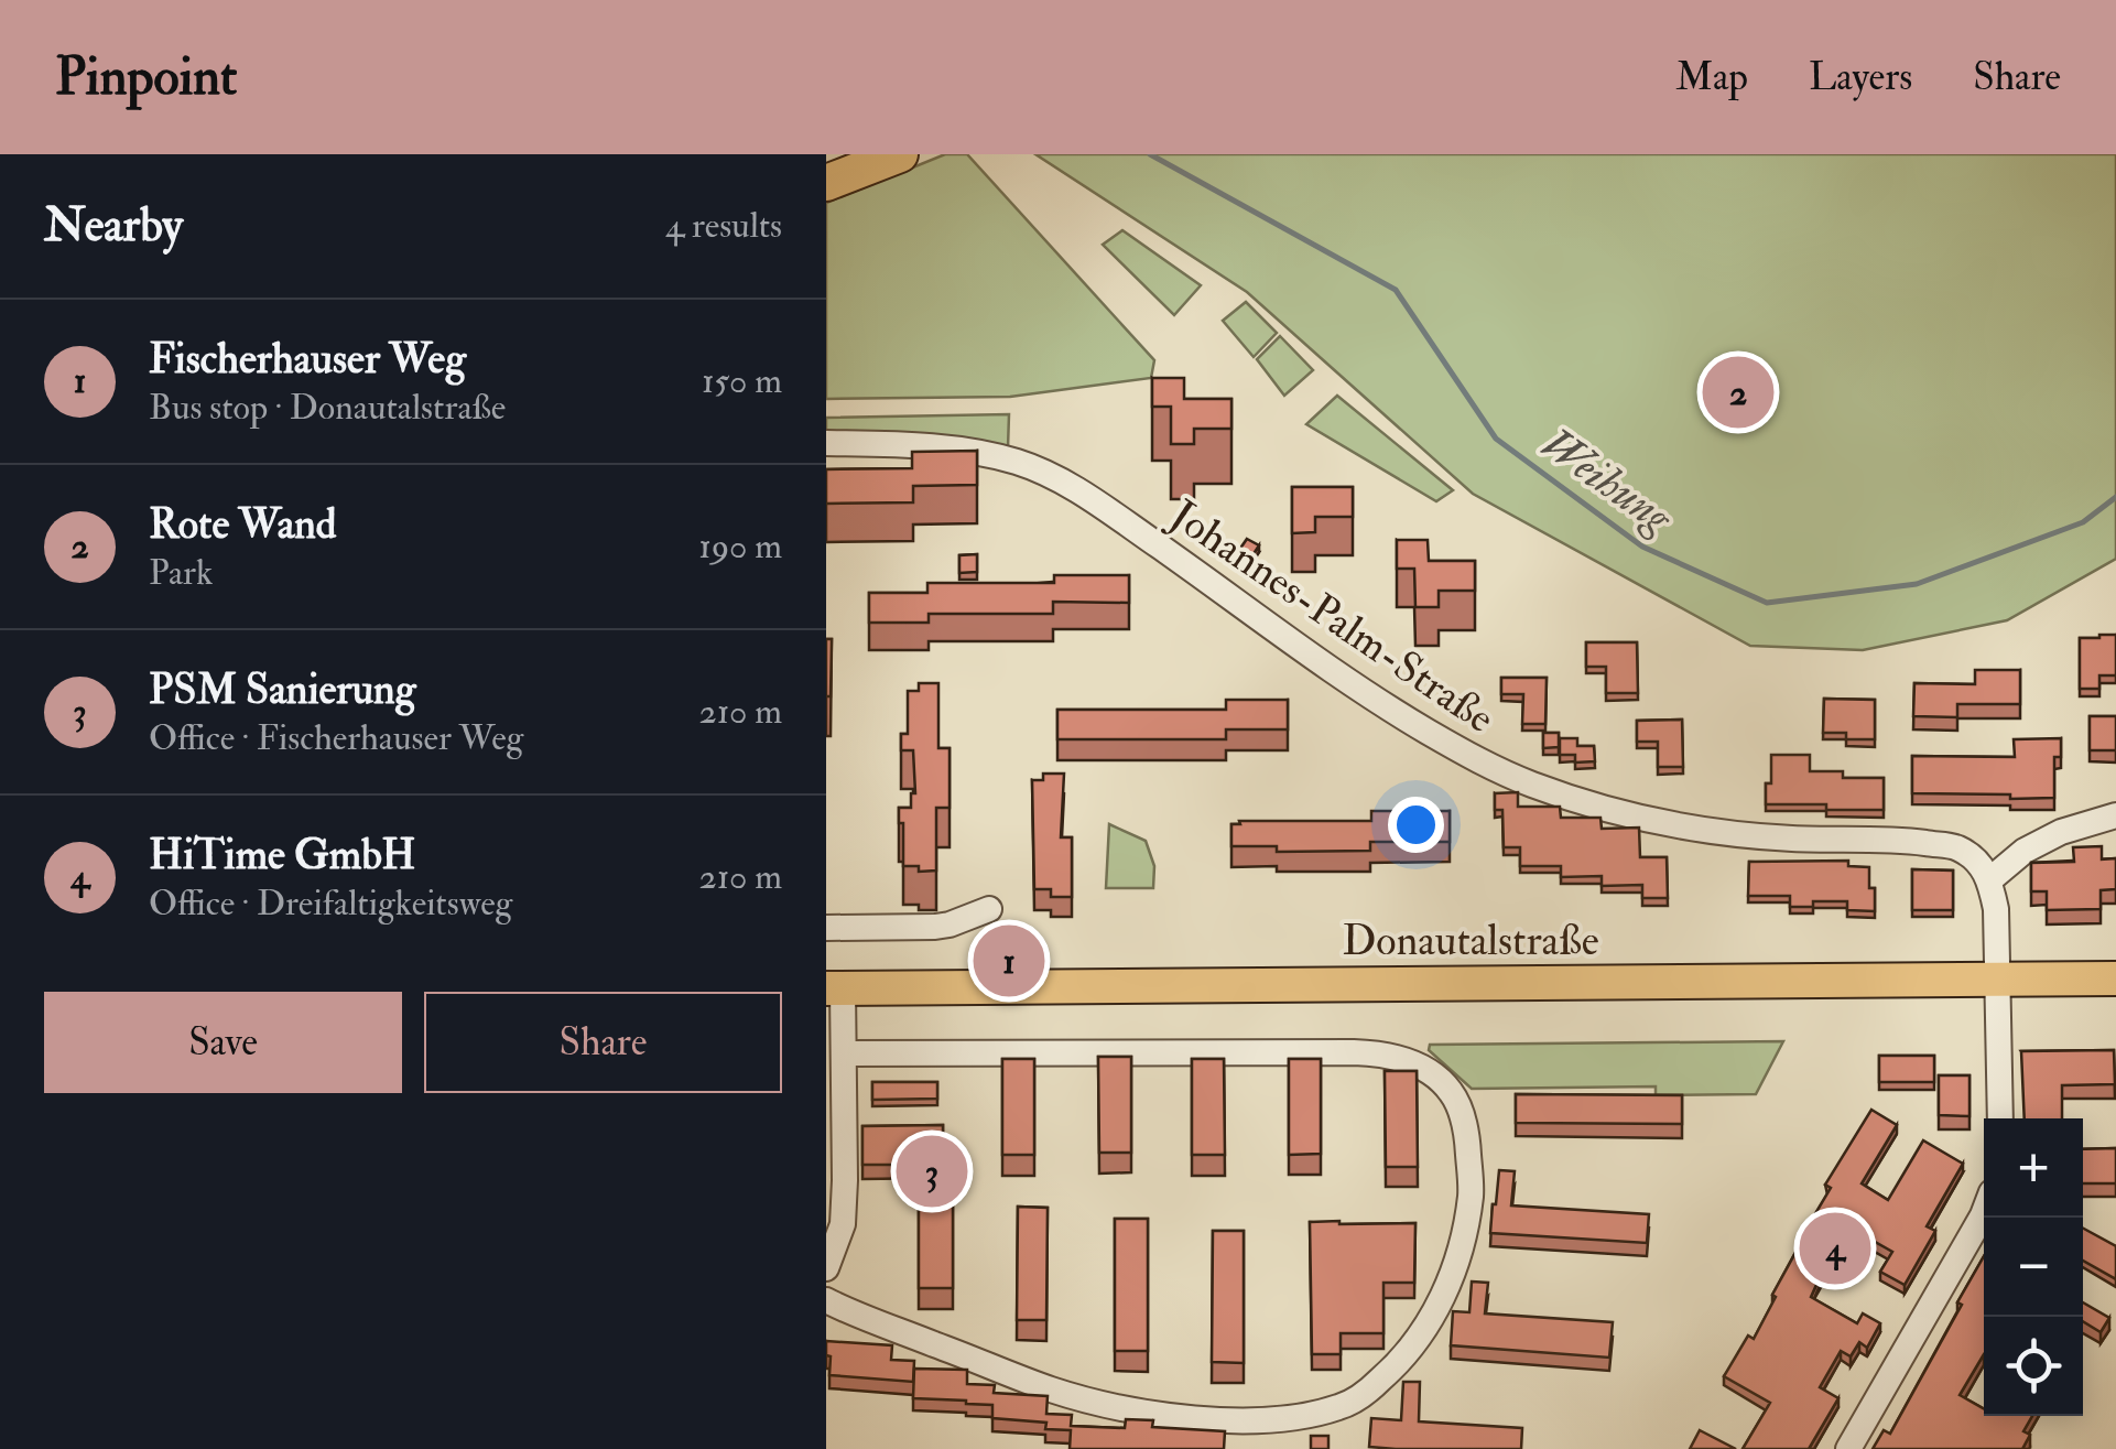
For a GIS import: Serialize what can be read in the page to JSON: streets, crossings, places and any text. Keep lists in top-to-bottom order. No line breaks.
{"streets":{"main road":["Donautalstraße"],"street":["Johannes-Palm-Straße"]},"water":["Weihung"],"page":{"header":"Pinpoint","nav":["Map","Layers","Share"],"heading":["Nearby","4 results"],"list":[{"mark":"1","name":"Fischerhauser Weg","note":"Bus stop · Donautalstraße","value":"150 m"},{"mark":"2","name":"Rote Wand","note":"Park","value":"190 m"},{"mark":"3","name":"PSM Sanierung","note":"Office · Fischerhauser Weg","value":"210 m"},{"mark":"4","name":"HiTime GmbH","note":"Office · Dreifaltigkeitsweg","value":"210 m"}],"pins":["2","1","3","4"],"buttons":["Save","Share"],"map_buttons":["+","−"]}}
